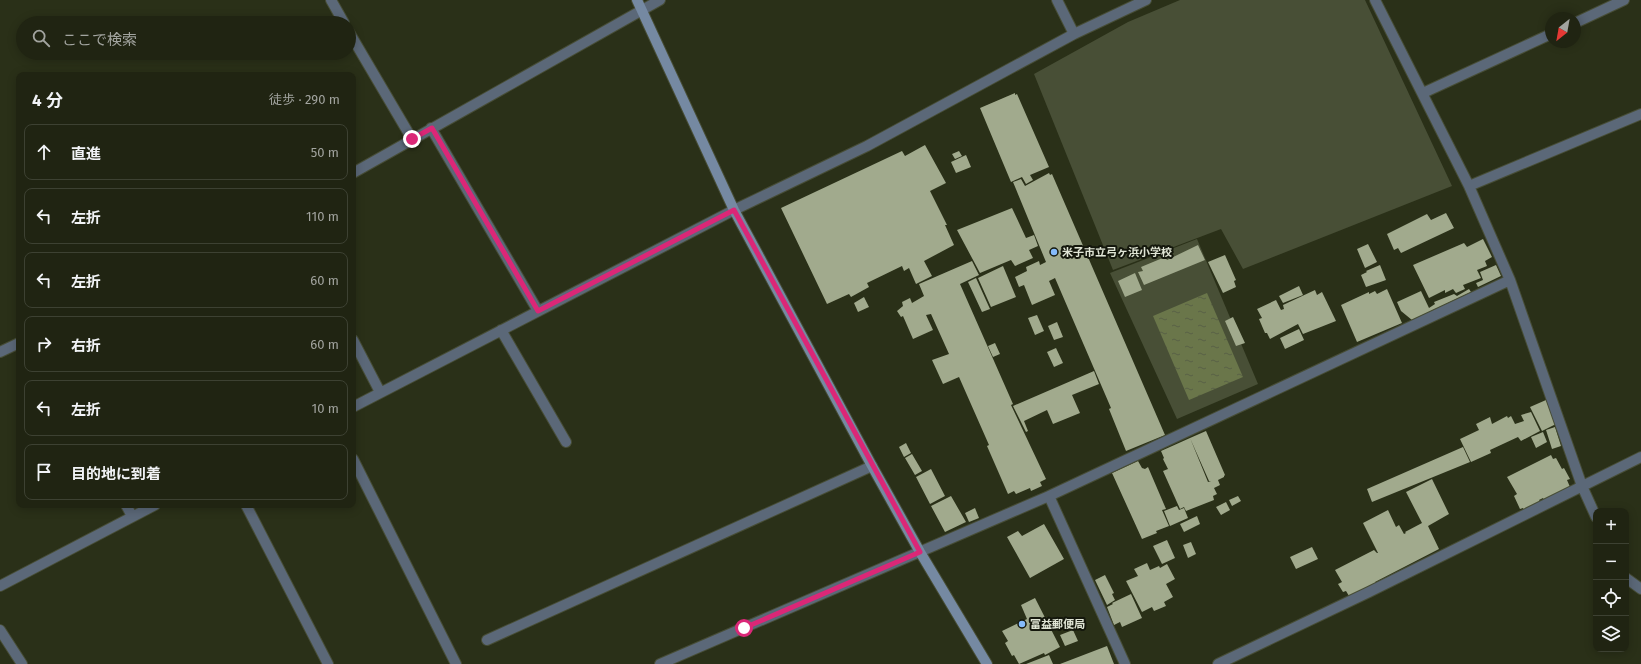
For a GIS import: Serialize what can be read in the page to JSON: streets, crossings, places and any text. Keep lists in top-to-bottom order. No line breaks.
{"places":["米子市立弓ヶ浜小学校","富益郵便局"],"north":"bottom left","page":{"search":"ここで検索","heading":["4 分","徒歩 · 290 m"],"list":[["直進","50 m"],["左折","110 m"],["左折","60 m"],["右折","60 m"],["左折","10 m"],"目的地に到着"],"map_buttons":["+","−"]}}
